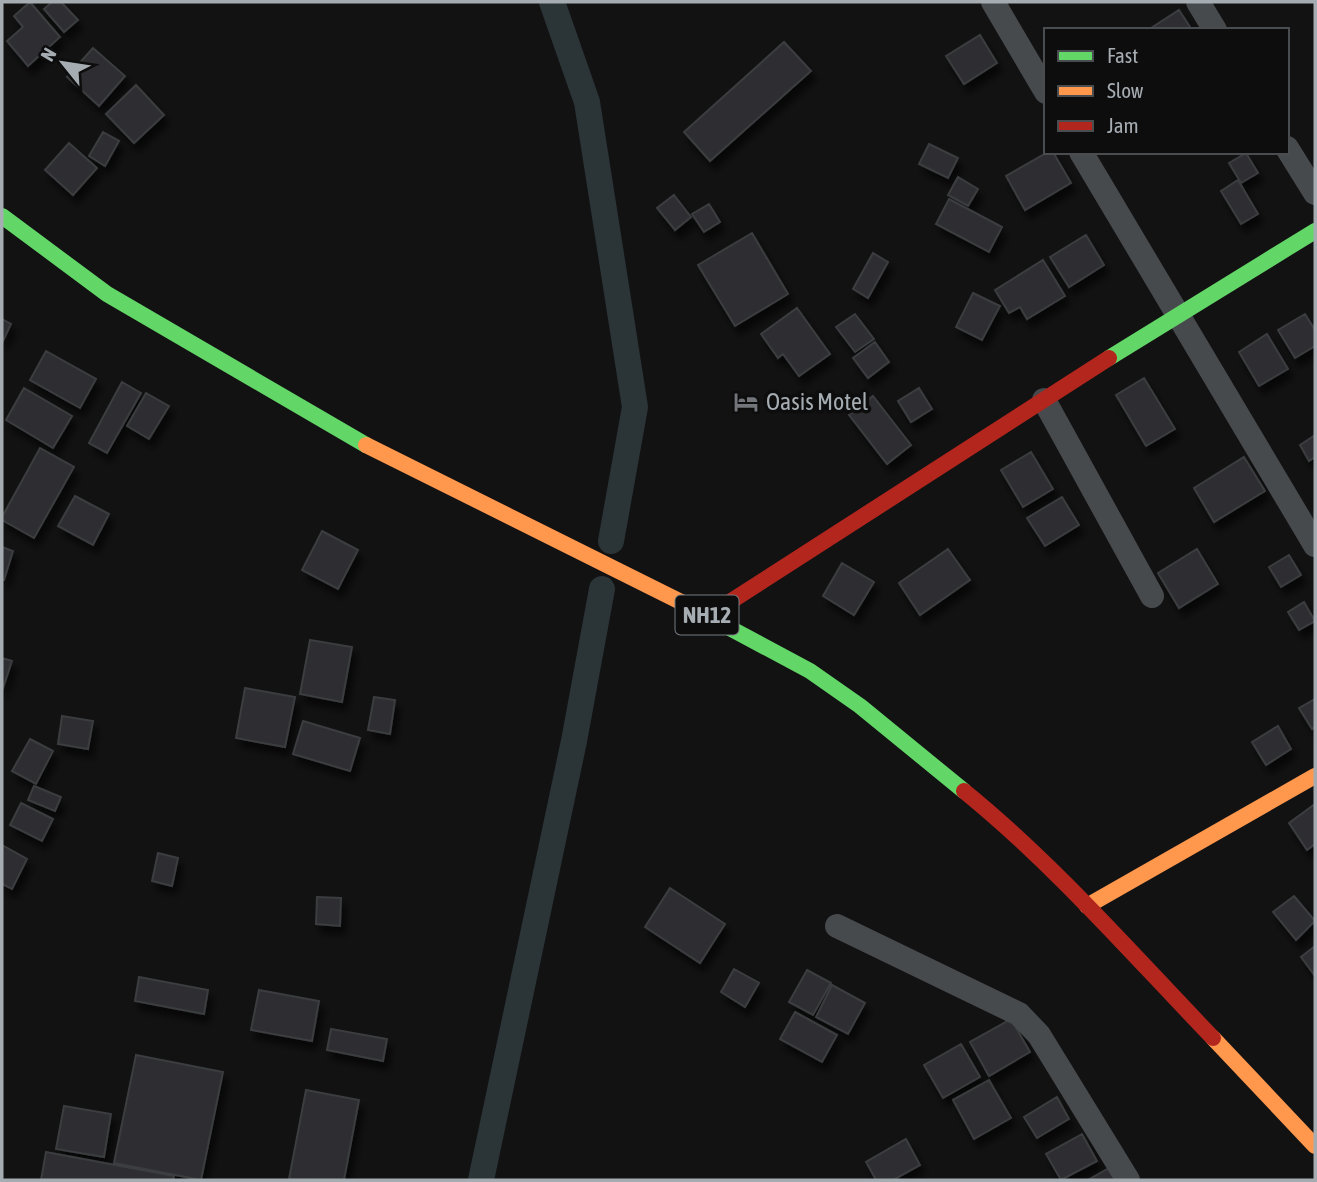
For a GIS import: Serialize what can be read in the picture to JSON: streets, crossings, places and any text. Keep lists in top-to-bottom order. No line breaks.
{"streets":{"main road":["NH12"]},"places":{"hotel":["Oasis Motel"]},"legend":["Fast","Slow","Jam"],"north":"top left"}
